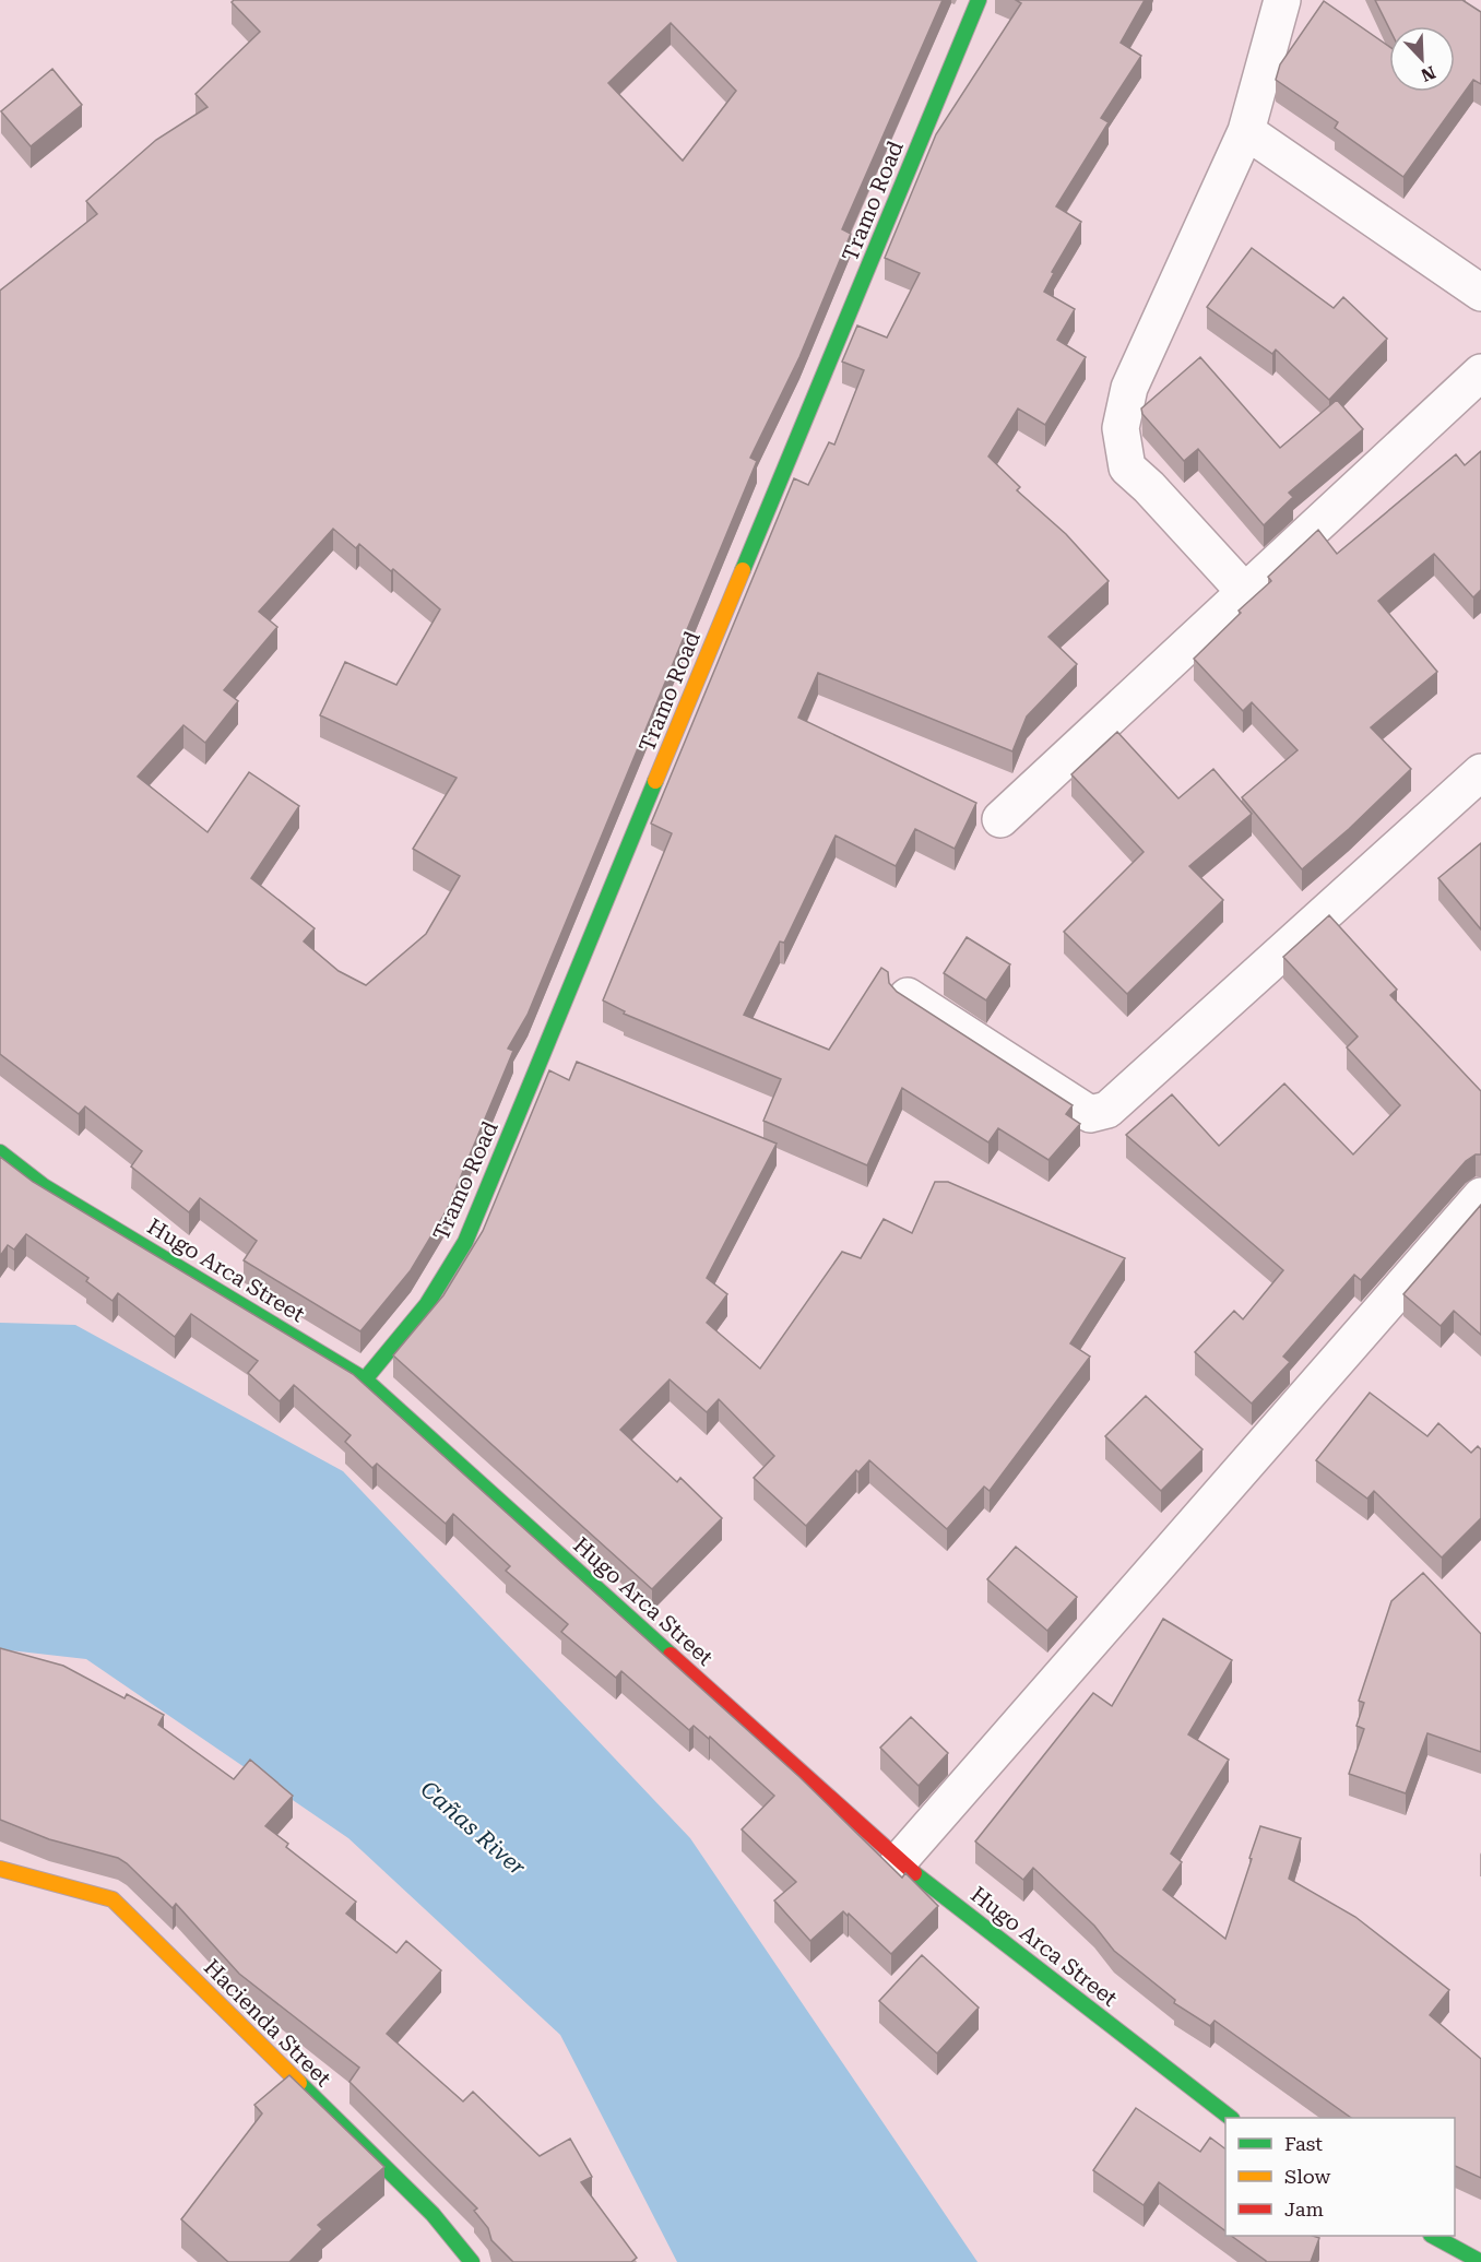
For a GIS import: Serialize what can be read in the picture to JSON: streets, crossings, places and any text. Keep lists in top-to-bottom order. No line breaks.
{"streets":{"street":["Tramo Road","Hugo Arca Street","Hacienda Street"]},"crossings":[["Tramo Road","Hugo Arca Street"]],"water":["Cañas River"],"legend":["Fast","Slow","Jam"],"north":"bottom right"}
